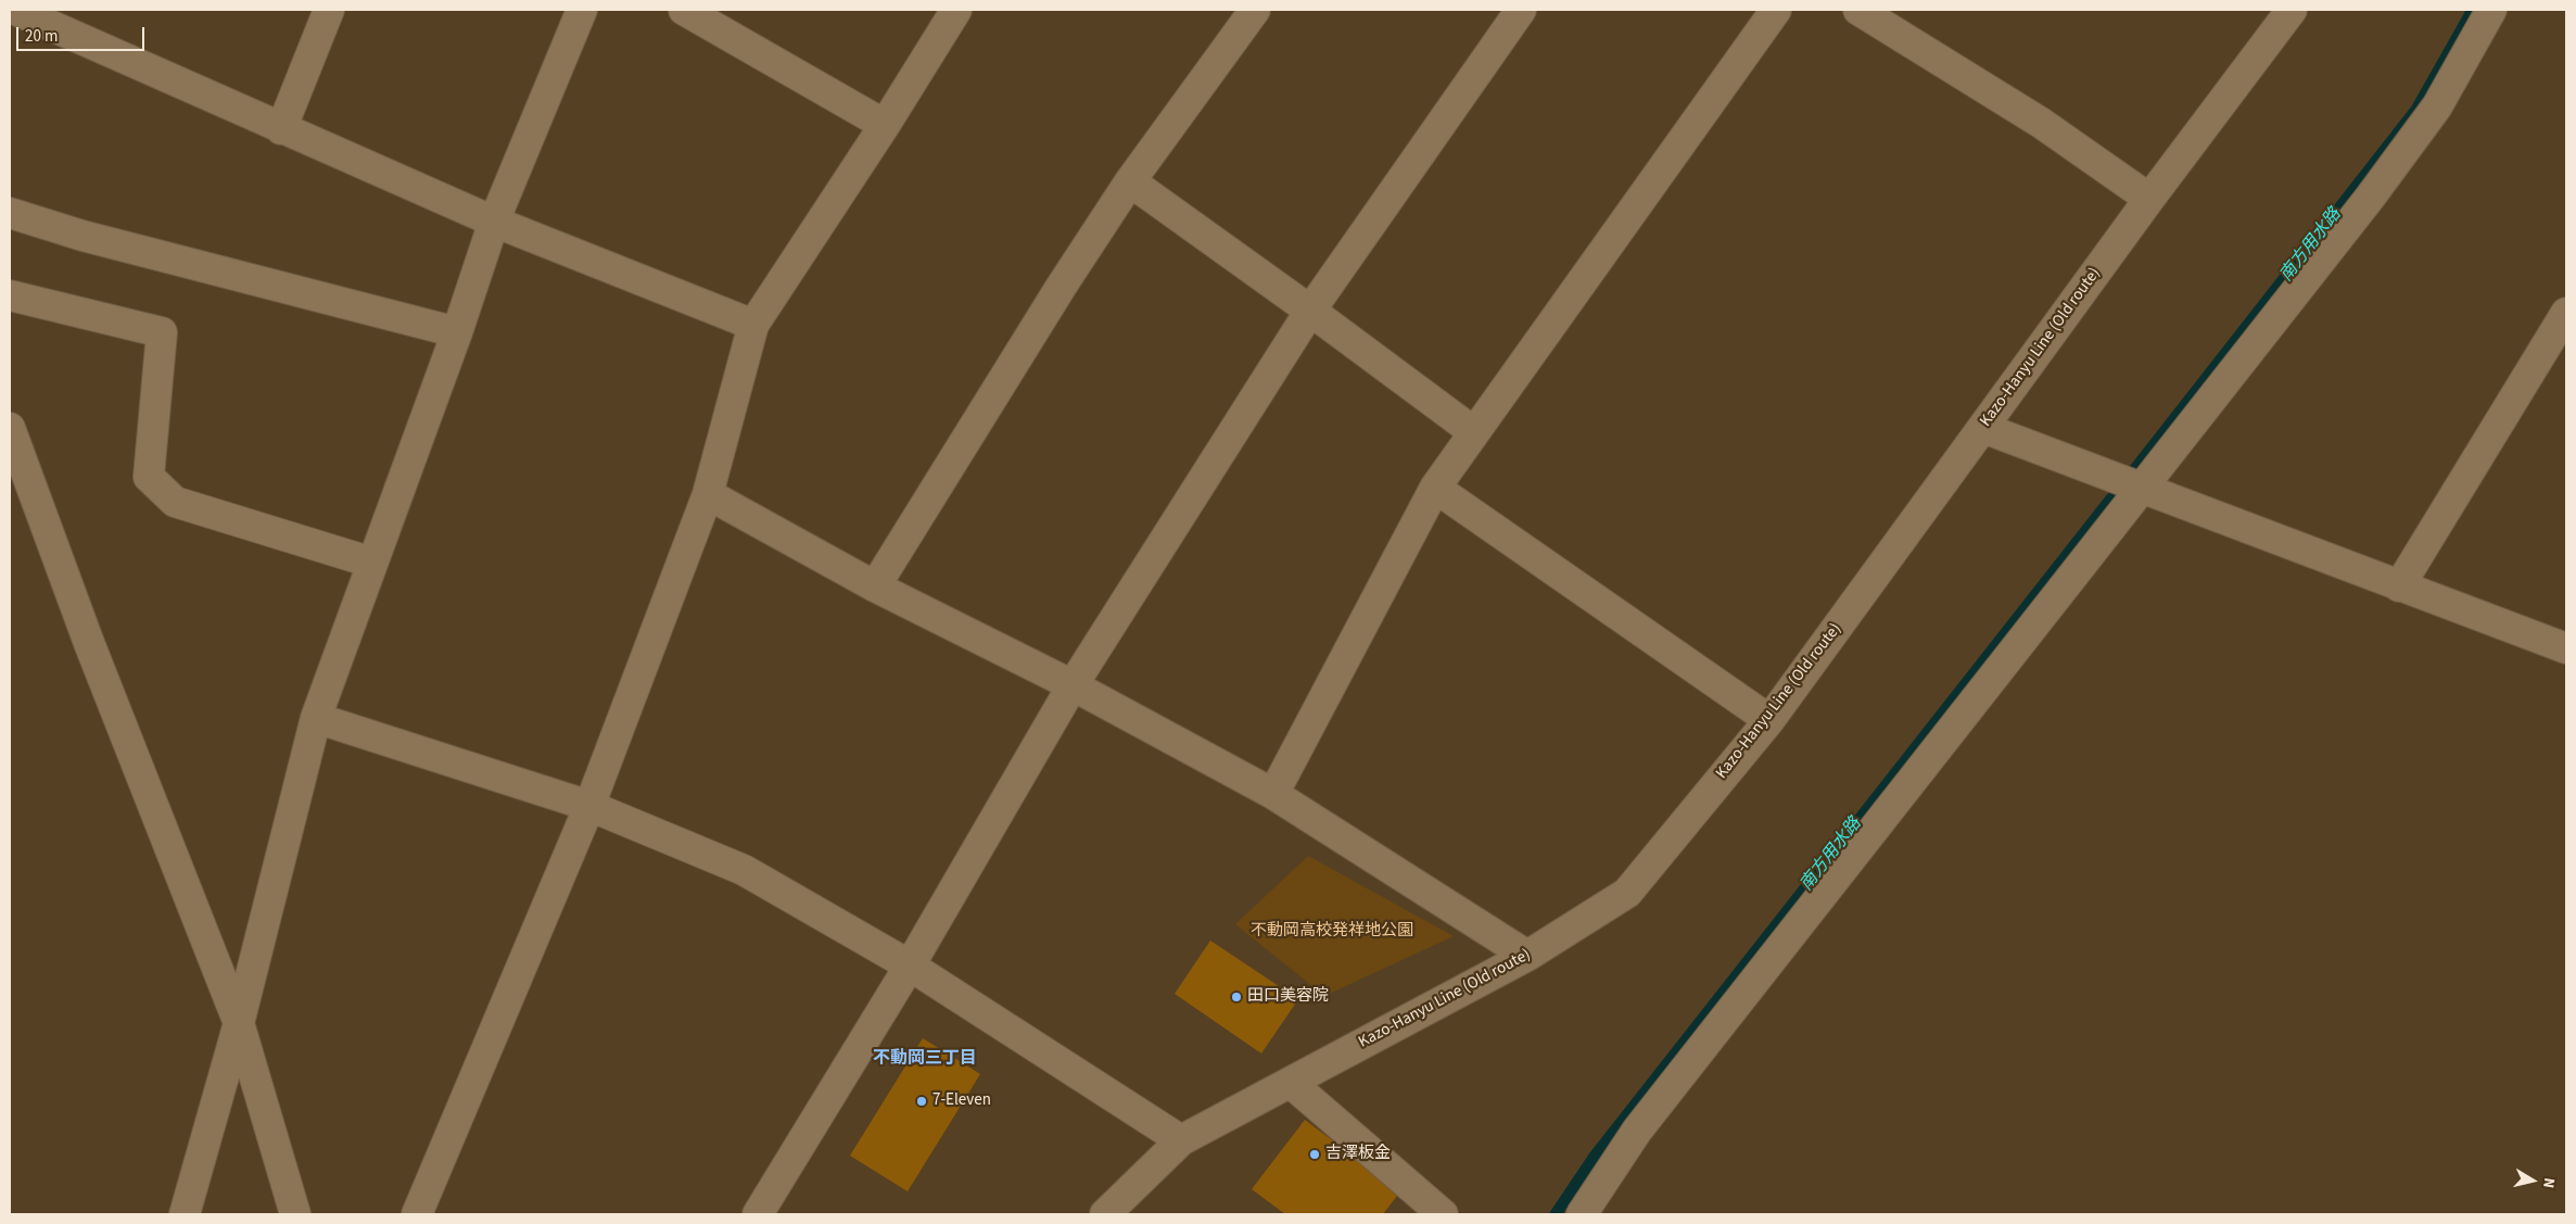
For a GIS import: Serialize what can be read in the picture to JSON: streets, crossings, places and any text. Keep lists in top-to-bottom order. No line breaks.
{"streets":{"street":["Kazo-Hanyu Line (Old route)"]},"districts":["不動岡三丁目"],"water":["南方用水路"],"parks":["不動岡高校発祥地公園"],"places":["田口美容院","7-Eleven","吉澤板金"],"scale_bar":"20 m","north":"right"}
